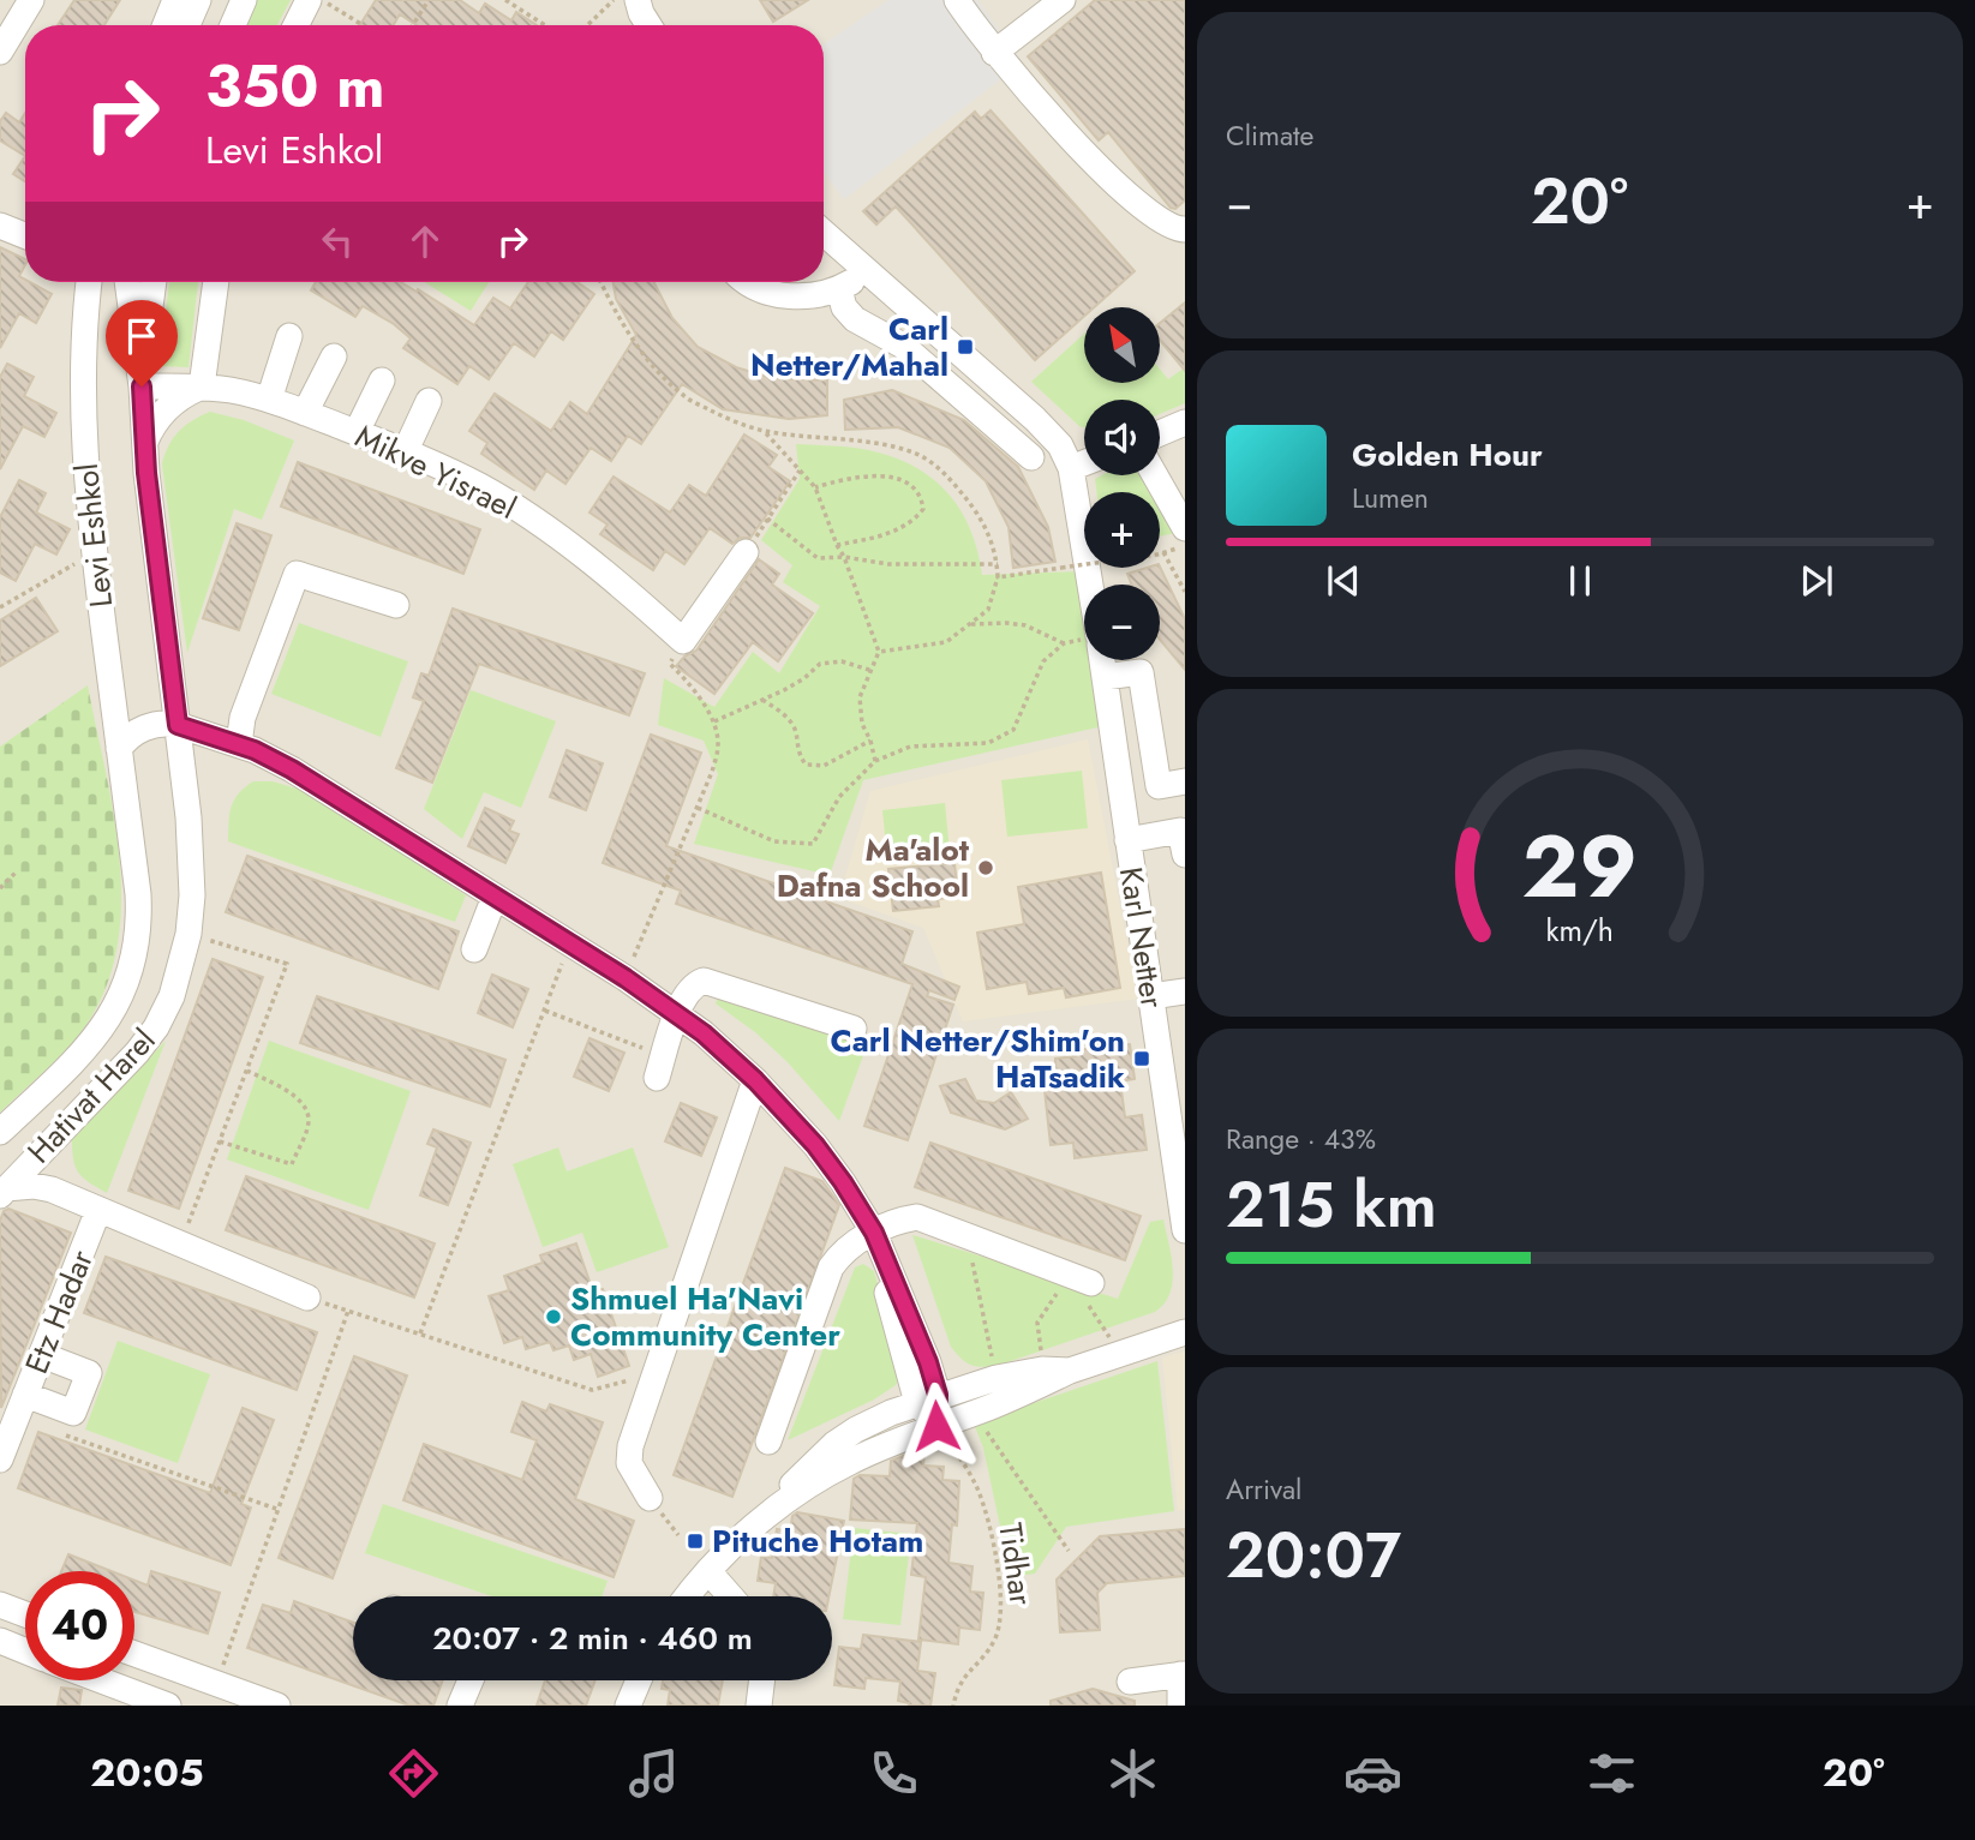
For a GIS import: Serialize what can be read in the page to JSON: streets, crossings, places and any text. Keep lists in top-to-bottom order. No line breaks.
{"streets":{"street":["Mikve Yisrael","Levi Eshkol","Karl Netter","Hativat Harel","Etz Hadar"],"path":["Tidhar"]},"crossings":[["Mikve Yisrael","Levi Eshkol"],["Levi Eshkol","Hativat Harel"],["Hativat Harel","Etz Hadar"]],"places":{"transit":["Carl Netter/Mahal","Carl Netter/Shim'on HaTsadik","Pituche Hotam"],"other":["Ma'alot Dafna School","Shmuel Ha'Navi Community Center"]},"north":"top left","page":{"tile":["Climate",["Range · 43%","215 km"],["Arrival","20:07"]],"turn":["350 m","Levi Eshkol"],"heat":["−","20°","+"],"map_buttons":["+","−"],"song":["Golden Hour","Lumen"],"limit":"40","trip":"20:07 · 2 min · 460 m","tabs":["20:05","20°"],"gauge":["29","km/h"]}}
